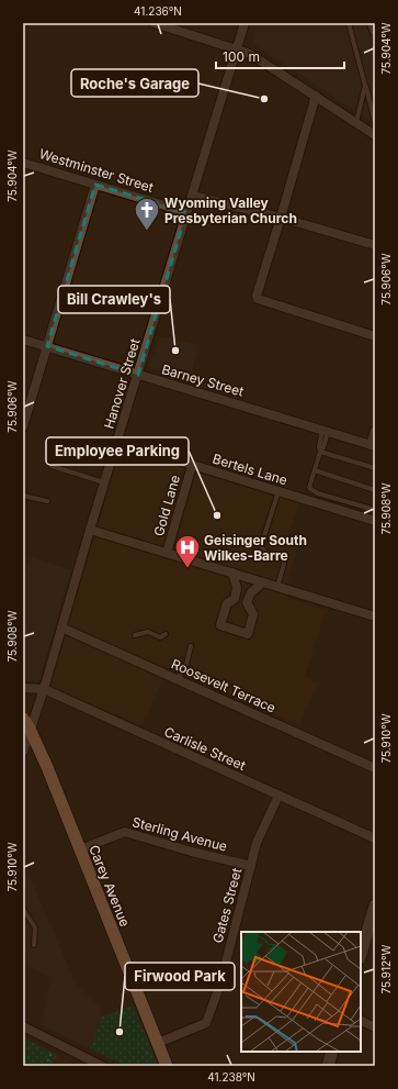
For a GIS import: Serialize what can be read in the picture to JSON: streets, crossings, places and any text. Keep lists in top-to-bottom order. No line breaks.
{"streets":{"main road":["Carey Avenue"],"street":["Westminster Street","Barney Street","Hanover Street","Bertels Lane","Gold Lane","Roosevelt Terrace","Carlisle Street","Sterling Avenue","Gates Street"]},"crossings":[["Westminster Street","Hanover Street"],["Barney Street","Hanover Street"],["Hanover Street","Bertels Lane"],["Hanover Street","Roosevelt Terrace"],["Hanover Street","Carlisle Street"],["Hanover Street","Carey Avenue"],["Bertels Lane","Gold Lane"],["Carlisle Street","Gates Street"],["Sterling Avenue","Carey Avenue"],["Sterling Avenue","Gates Street"],["Carey Avenue","Gates Street"]],"places":{"other":["Roche's Garage","Bill Crawley's","Employee Parking","Firwood Park"],"church":["Wyoming Valley Presbyterian Church"],"hospital":["Geisinger South Wilkes-Barre"]},"scale_bar":"100 m","coordinates":["41.236°N","75.904°W","75.906°W","75.908°W","75.910°W","75.912°W","41.238°N"]}
